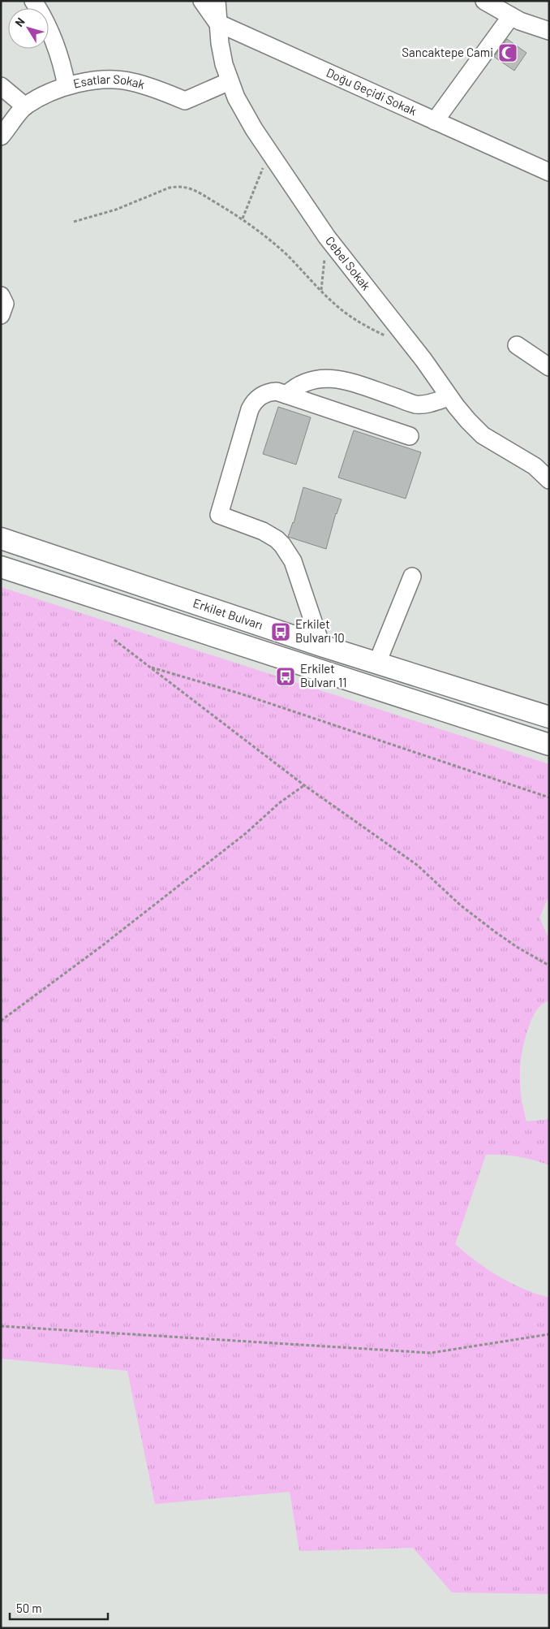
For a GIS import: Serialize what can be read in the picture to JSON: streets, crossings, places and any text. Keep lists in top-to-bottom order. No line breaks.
{"streets":{"main road":["Erkilet Bulvarı"],"street":["Esatlar Sokak","Doğu Geçidi Sokak","Cebel Sokak"]},"crossings":[["Esatlar Sokak","Cebel Sokak"],["Doğu Geçidi Sokak","Cebel Sokak"]],"places":{"mosque":["Sancaktepe Cami"],"bus stop":["Erkilet Bulvarı 10","Erkilet Bulvarı 11"]},"scale_bar":"50 m","north":"top left"}
